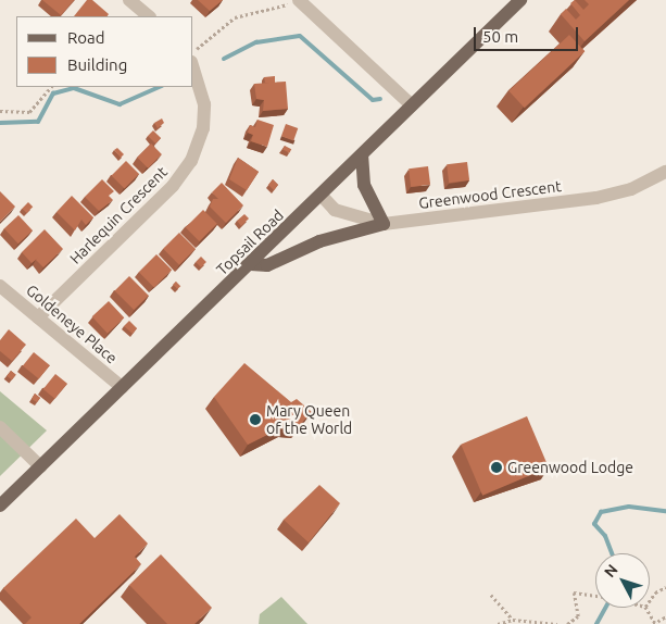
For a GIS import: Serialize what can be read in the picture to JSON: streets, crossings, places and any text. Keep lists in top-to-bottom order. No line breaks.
{"streets":{"main road":["Topsail Road"],"street":["Greenwood Crescent","Harlequin Crescent","Goldeneye Place"]},"crossings":[["Greenwood Crescent","Topsail Road"],["Harlequin Crescent","Goldeneye Place"],["Topsail Road","Goldeneye Place"]],"places":["Mary Queen of the World","Greenwood Lodge"],"legend":["Road","Building"],"scale_bar":"50 m","north":"top left"}
